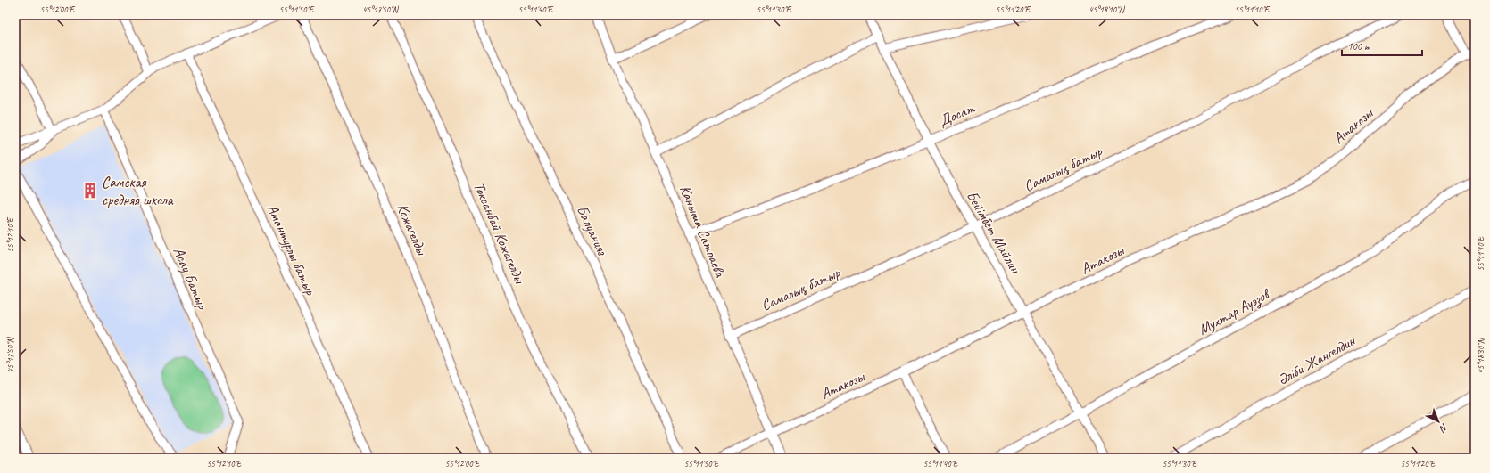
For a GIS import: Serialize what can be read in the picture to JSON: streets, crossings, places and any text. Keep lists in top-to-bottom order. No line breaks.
{"streets":{"street":["Досат","Атакозы","Самалық батыр","Кожагелды","Балуанияз","Каныша Сатпаева","Бейімбет Майлин","Токсанбай Кожагелды","Амантурлы батыр","Асау Батыр","Мухтар Ауэзов","Әліби Жангелдин"]},"crossings":[["Досат","Каныша Сатпаева"],["Досат","Бейімбет Майлин"],["Атакозы","Каныша Сатпаева"],["Атакозы","Бейімбет Майлин"],["Самалық батыр","Каныша Сатпаева"],["Самалық батыр","Бейімбет Майлин"],["Бейімбет Майлин","Мухтар Ауэзов"]],"places":{"building":["Самская средняя школа"]},"scale_bar":"100 m","north":"bottom right","coordinates":["55°12'00\"E","55°11'50\"E","45°17'50\"N","55°11'40\"E","55°11'30\"E","55°11'20\"E","45°18'10\"N","55°11'10\"E","55°12'10\"E","45°18'30\"N"]}
